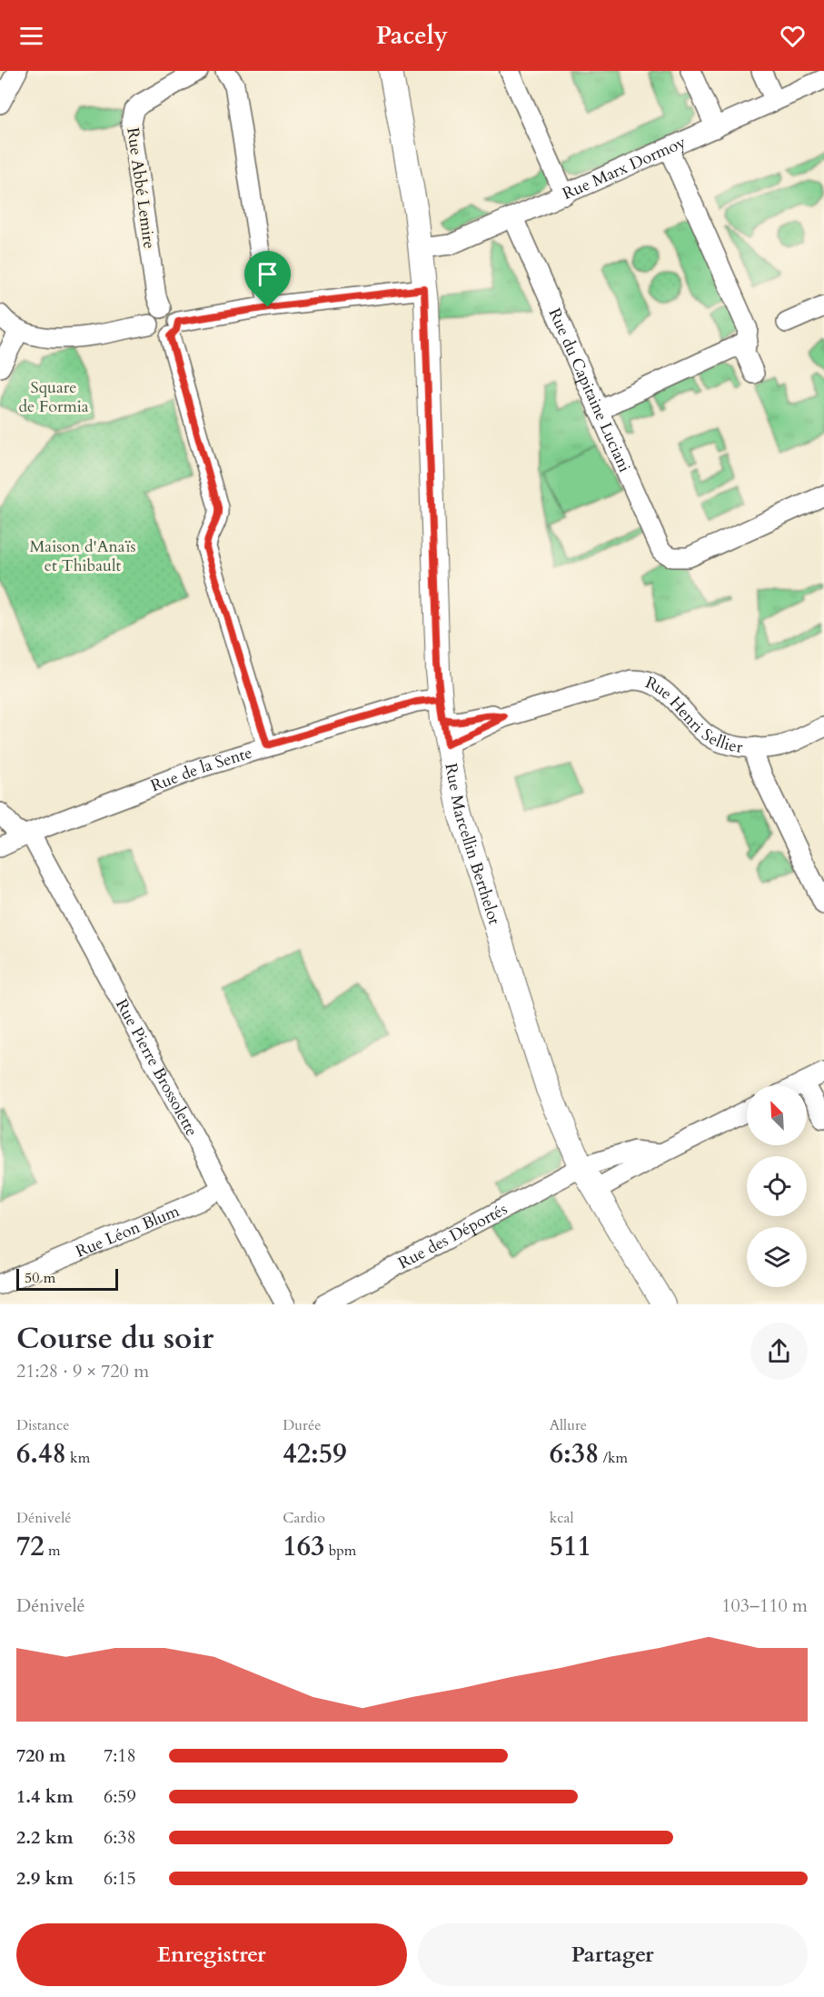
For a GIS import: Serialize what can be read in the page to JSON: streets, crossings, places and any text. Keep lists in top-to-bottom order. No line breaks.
{"streets":{"main road":["Rue Marcellin Berthelot"],"street":["Rue Marx Dormoy","Rue Abbé Lemire","Rue du Capitaine Luciani","Rue Henri Sellier","Rue de la Sente","Rue Pierre Brossolette","Rue Léon Blum","Rue des Déportés"]},"crossings":[["Rue Marx Dormoy","Rue du Capitaine Luciani"],["Rue Marx Dormoy","Rue Marcellin Berthelot"],["Rue Henri Sellier","Rue de la Sente"],["Rue Henri Sellier","Rue Marcellin Berthelot"],["Rue de la Sente","Rue Marcellin Berthelot"],["Rue de la Sente","Rue Pierre Brossolette"],["Rue Marcellin Berthelot","Rue des Déportés"],["Rue Pierre Brossolette","Rue Léon Blum"]],"parks":["Square de Formia","Maison d'Anaïs et Thibault"],"scale_bar":"50 m","north":"top left","page":{"header":"Pacely","scale":"50 m","heading":["Course du soir","21:28 · 9 × 720 m"],"stats":[["Distance","6.48 km"],["Durée","42:59"],["Allure","6:38 /km"],["Dénivelé","72 m"],["Cardio","163 bpm"],["kcal","511"]],"chart":["Dénivelé","103–110 m"],"list":[{"name":"720 m","note":"7:18"},{"name":"1.4 km","note":"6:59"},{"name":"2.2 km","note":"6:38"},{"name":"2.9 km","note":"6:15"}],"buttons":["Enregistrer","Partager"]}}
